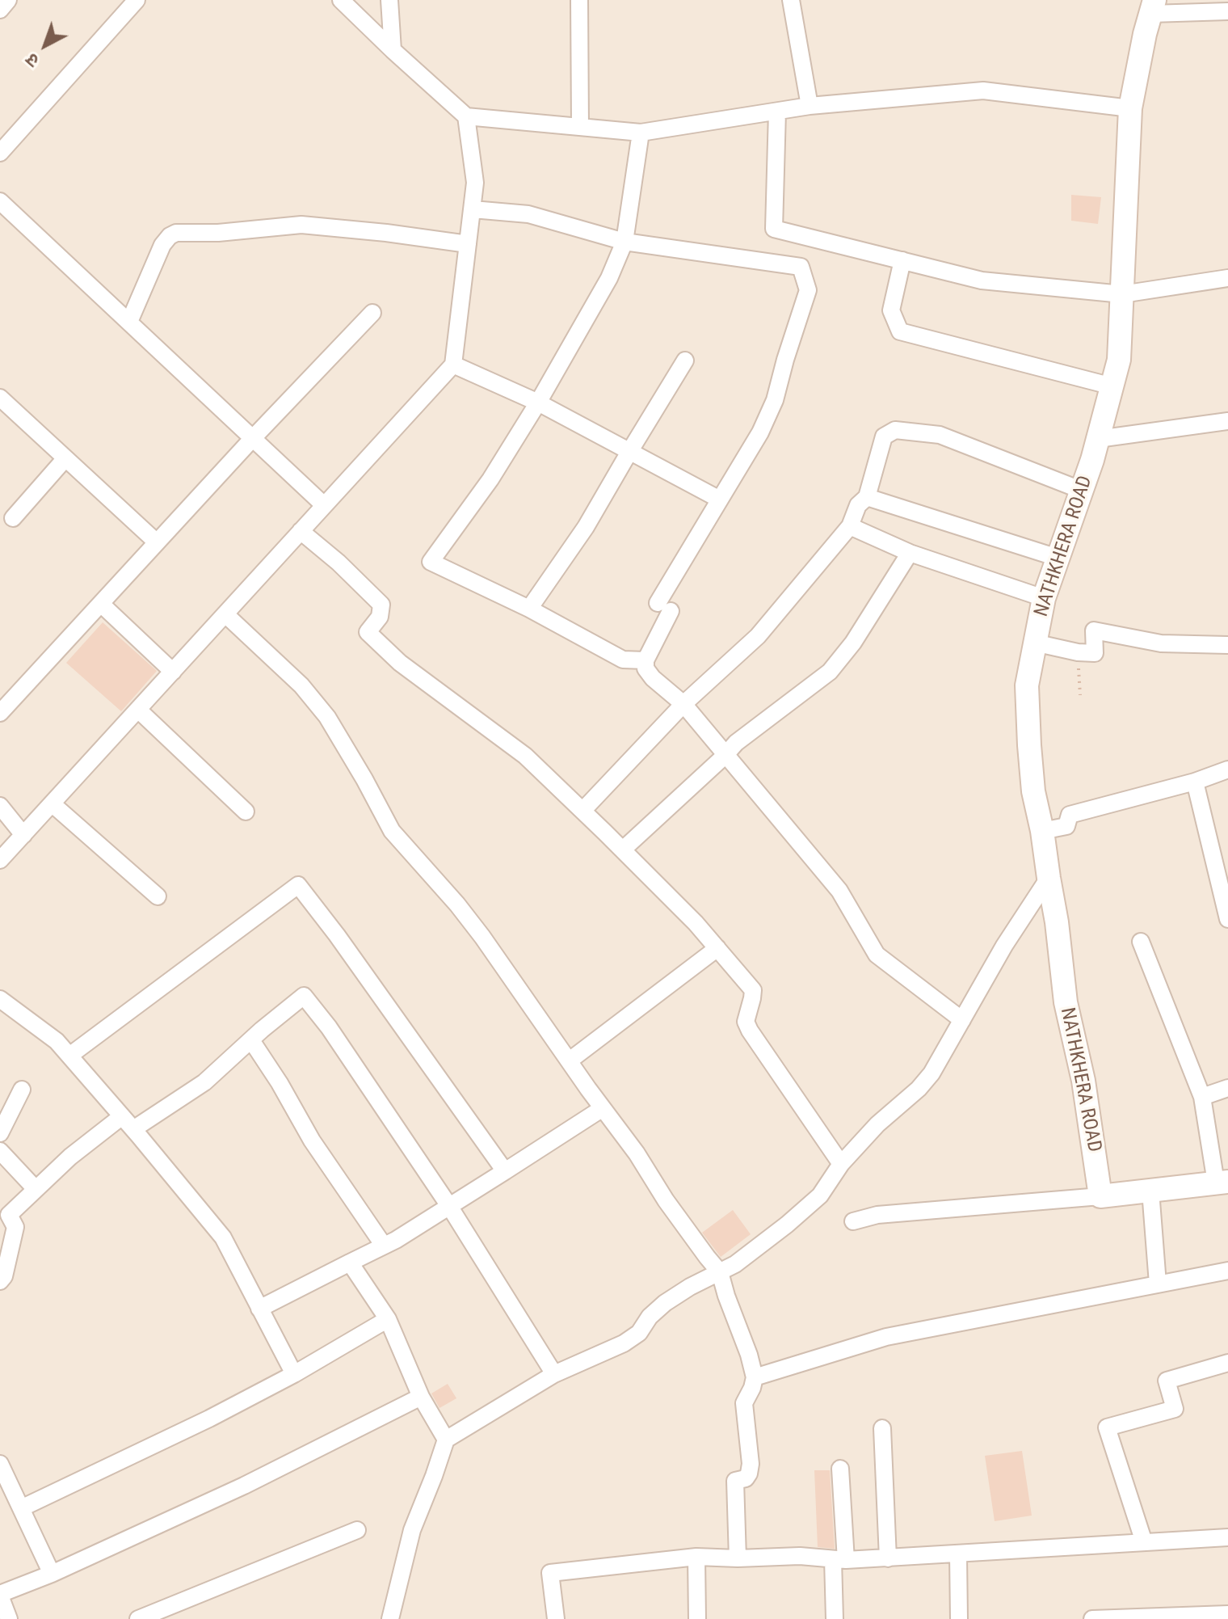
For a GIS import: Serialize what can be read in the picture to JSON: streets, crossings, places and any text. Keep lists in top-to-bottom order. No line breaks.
{"streets":{"street":["NATHKHERA ROAD"]},"north":"bottom left"}
